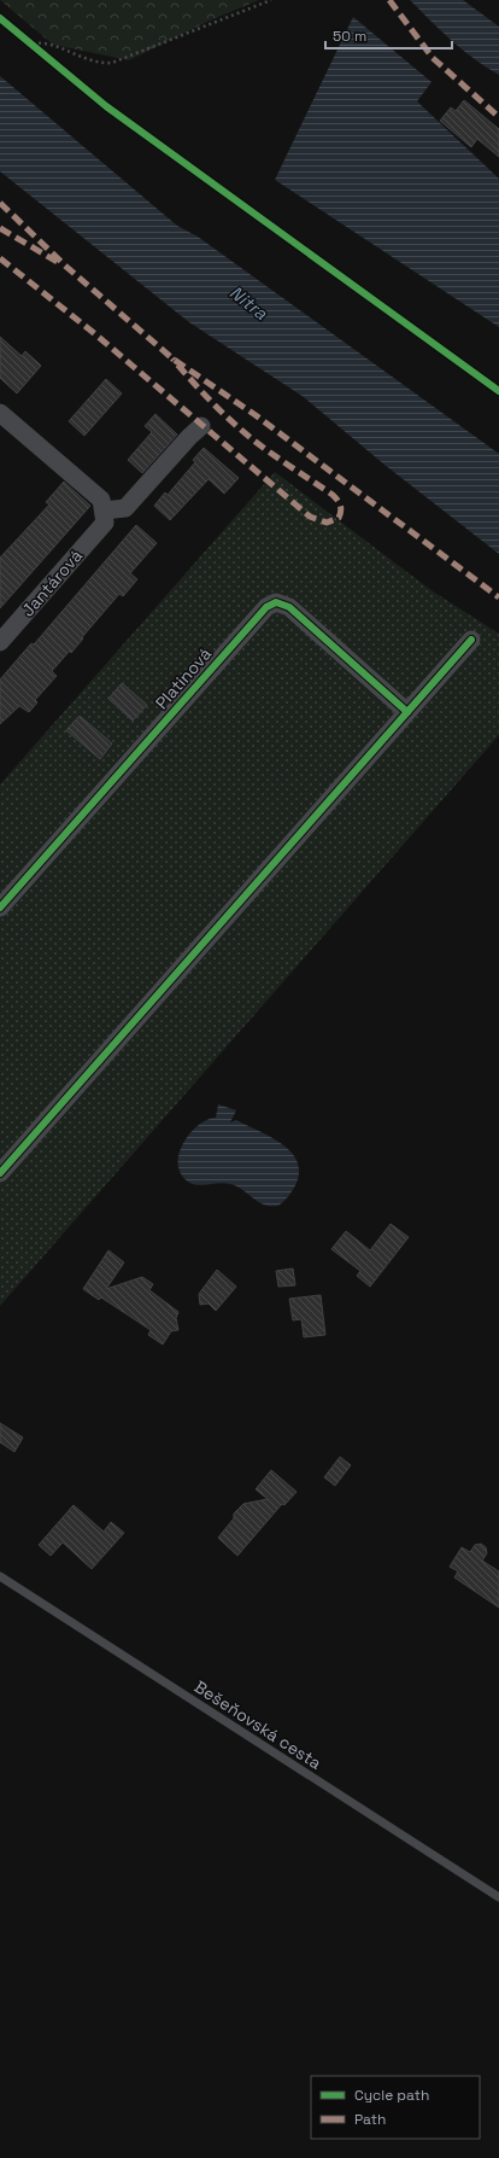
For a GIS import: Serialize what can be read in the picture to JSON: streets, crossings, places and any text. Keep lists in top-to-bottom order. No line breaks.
{"streets":{"street":["Jantárová","Platinová"],"lane":["Bešeňovská cesta"]},"water":["Nitra"],"legend":["Cycle path","Path"],"scale_bar":"50 m"}
